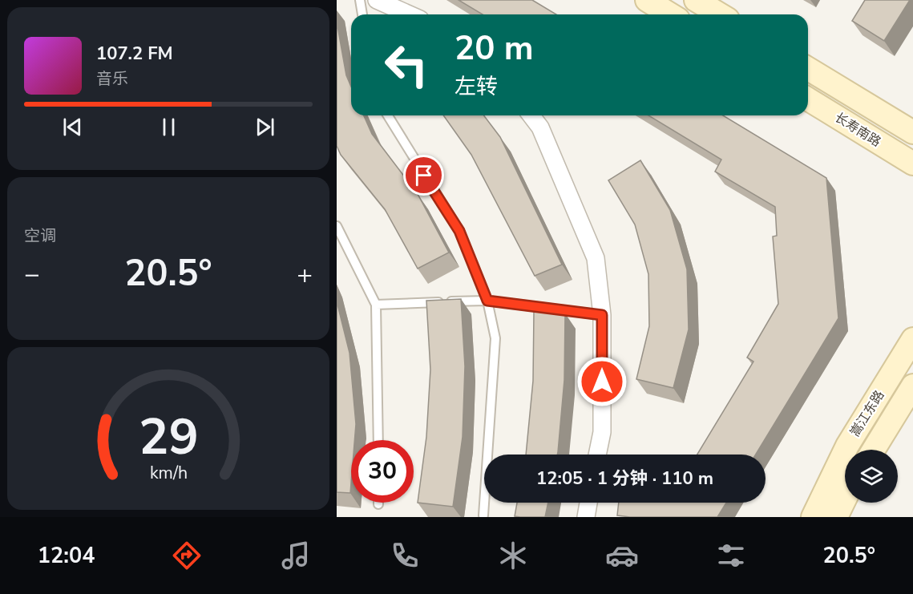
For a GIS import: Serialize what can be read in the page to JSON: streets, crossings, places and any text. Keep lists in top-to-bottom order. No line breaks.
{"streets":{"main road":["长寿南路","嵩江东路"]},"page":{"turn":["20 m","左转"],"song":["107.2 FM","音乐"],"tile":"空调","heat":["−","20.5°","+"],"limit":"30","trip":"12:05 · 1 分钟 · 110 m","tabs":["12:04","20.5°"],"gauge":["29","km/h"]}}
